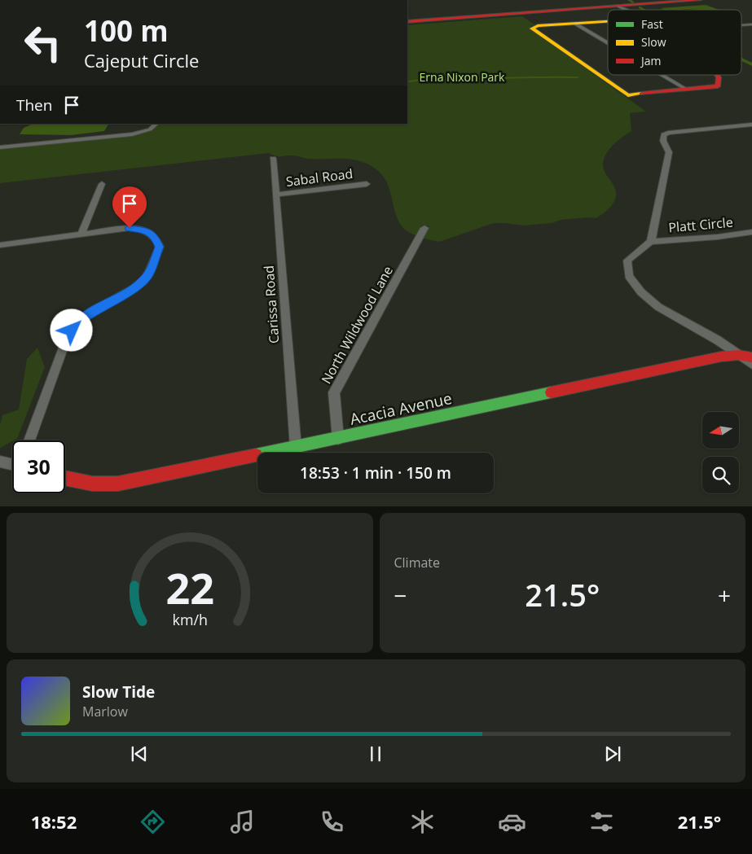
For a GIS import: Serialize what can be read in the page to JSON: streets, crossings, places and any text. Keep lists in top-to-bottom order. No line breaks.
{"streets":{"street":["Sabal Road","Platt Circle","Carissa Road","North Wildwood Lane","Acacia Avenue"]},"crossings":[["Sabal Road","Carissa Road"],["Carissa Road","Acacia Avenue"],["North Wildwood Lane","Acacia Avenue"]],"parks":["Erna Nixon Park"],"legend":["Fast","Slow","Jam"],"north":"left","page":{"turn":["100 m","Cajeput Circle"],"then":"Then","limit":"30","trip":"18:53 · 1 min · 150 m","tile":"Climate","heat":["−","21.5°","+"],"song":["Slow Tide","Marlow"],"tabs":["18:52","21.5°"],"gauge":["22","km/h"]}}
